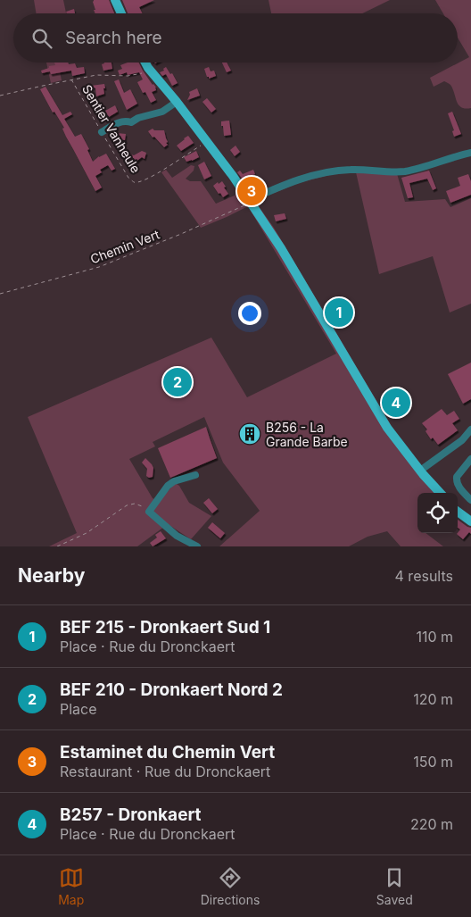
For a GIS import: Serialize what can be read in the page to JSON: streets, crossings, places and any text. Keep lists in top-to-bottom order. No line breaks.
{"streets":{"path":["Sentier Vanheule","Chemin Vert"]},"places":{"building":["B256 - La Grande Barbe"]},"page":{"search":"Search here","pins":["3","1","2","4"],"heading":["Nearby","4 results"],"list":[{"mark":"1","name":"BEF 215 - Dronkaert Sud 1","note":"Place · Rue du Dronckaert","value":"110 m"},{"mark":"2","name":"BEF 210 - Dronkaert Nord 2","note":"Place","value":"120 m"},{"mark":"3","name":"Estaminet du Chemin Vert","note":"Restaurant · Rue du Dronckaert","value":"150 m"},{"mark":"4","name":"B257 - Dronkaert","note":"Place · Rue du Dronckaert","value":"220 m"}],"nav":["Map","Directions","Saved"]}}
